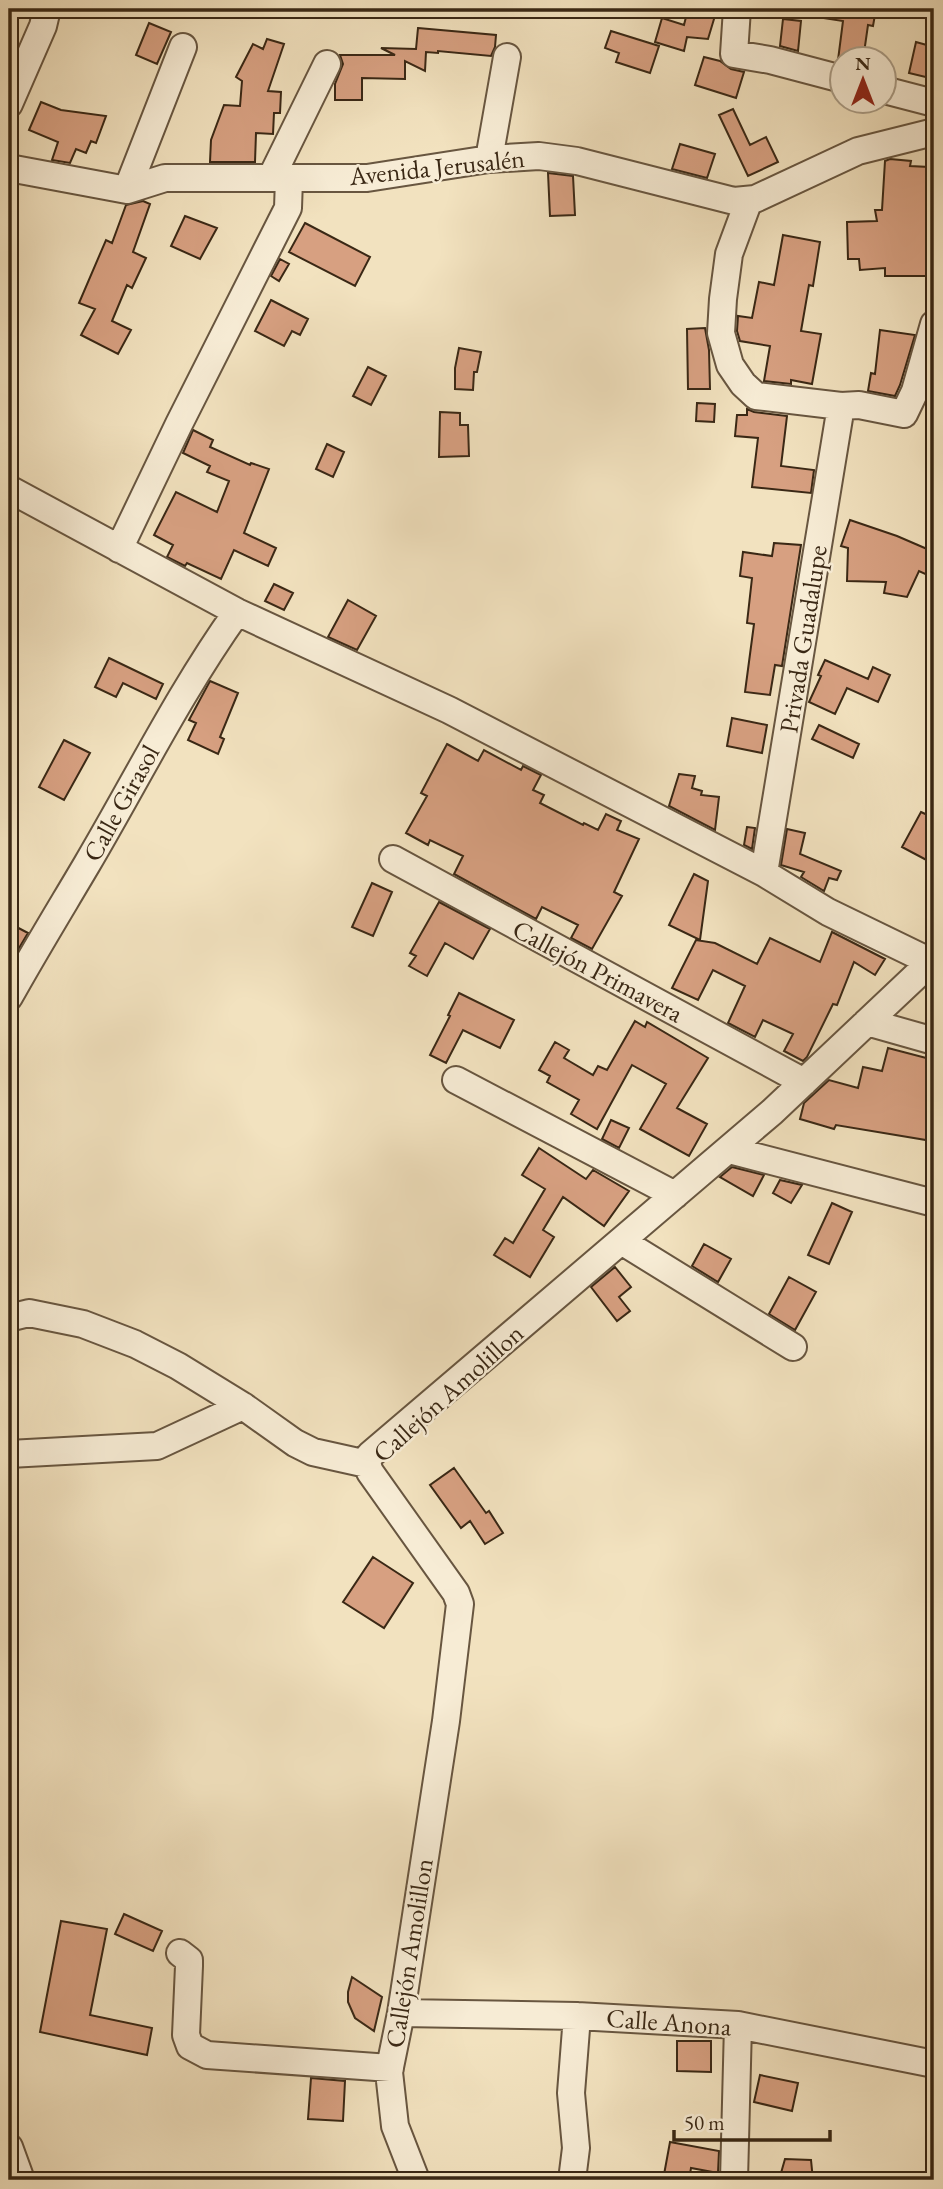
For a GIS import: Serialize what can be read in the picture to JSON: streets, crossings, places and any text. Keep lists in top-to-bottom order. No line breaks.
{"streets":{"street":["Avenida Jerusalén","Privada Guadalupe","Calle Girasol","Callejón Primavera","Callejón Amolillon","Calle Anona"]},"crossings":[["Callejón Primavera","Callejón Amolillon"],["Callejón Amolillon","Calle Anona"]],"scale_bar":"50 m","north":"top"}
